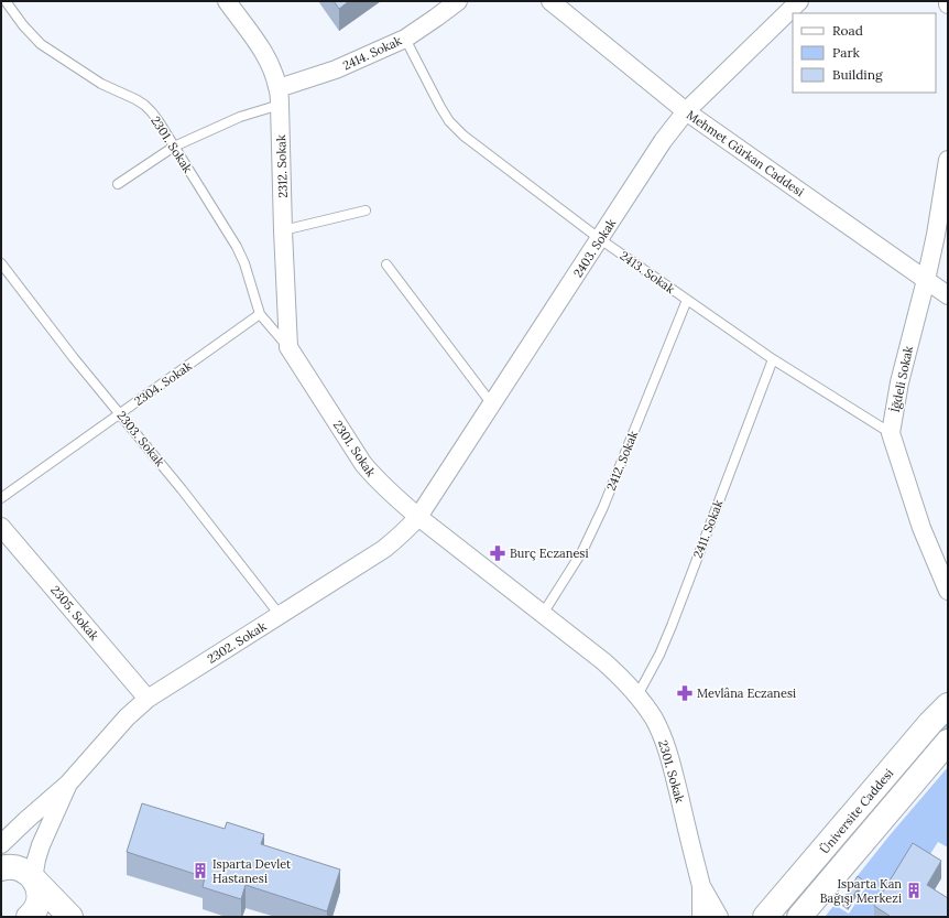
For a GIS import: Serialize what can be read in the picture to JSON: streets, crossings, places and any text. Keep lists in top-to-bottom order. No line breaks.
{"streets":{"main road":["Üniversite Caddesi"],"street":["2414. Sokak","2301. Sokak","Mehmet Gürkan Caddesi","2312. Sokak","2403. Sokak","İğdeli Sokak","2305. Sokak","2302. Sokak"],"lane":["2413. Sokak","2304. Sokak","2303. Sokak","2412. Sokak","2411. Sokak"]},"crossings":[["2414. Sokak","2312. Sokak"],["2414. Sokak","2413. Sokak"],["2301. Sokak","2312. Sokak"],["2301. Sokak","2403. Sokak"],["2301. Sokak","2304. Sokak"],["2301. Sokak","2412. Sokak"],["2301. Sokak","2411. Sokak"],["2301. Sokak","2302. Sokak"],["Mehmet Gürkan Caddesi","2403. Sokak"],["Mehmet Gürkan Caddesi","İğdeli Sokak"],["2403. Sokak","2413. Sokak"],["2403. Sokak","2302. Sokak"],["2413. Sokak","İğdeli Sokak"],["2413. Sokak","2412. Sokak"],["2413. Sokak","2411. Sokak"],["2304. Sokak","2303. Sokak"],["2303. Sokak","2302. Sokak"],["2305. Sokak","2302. Sokak"]],"places":{"pharmacy":["Burç Eczanesi","Mevlâna Eczanesi"],"building":["Isparta Devlet Hastanesi","Isparta Kan Bağışı Merkezi"]},"legend":["Road","Park","Building"]}
